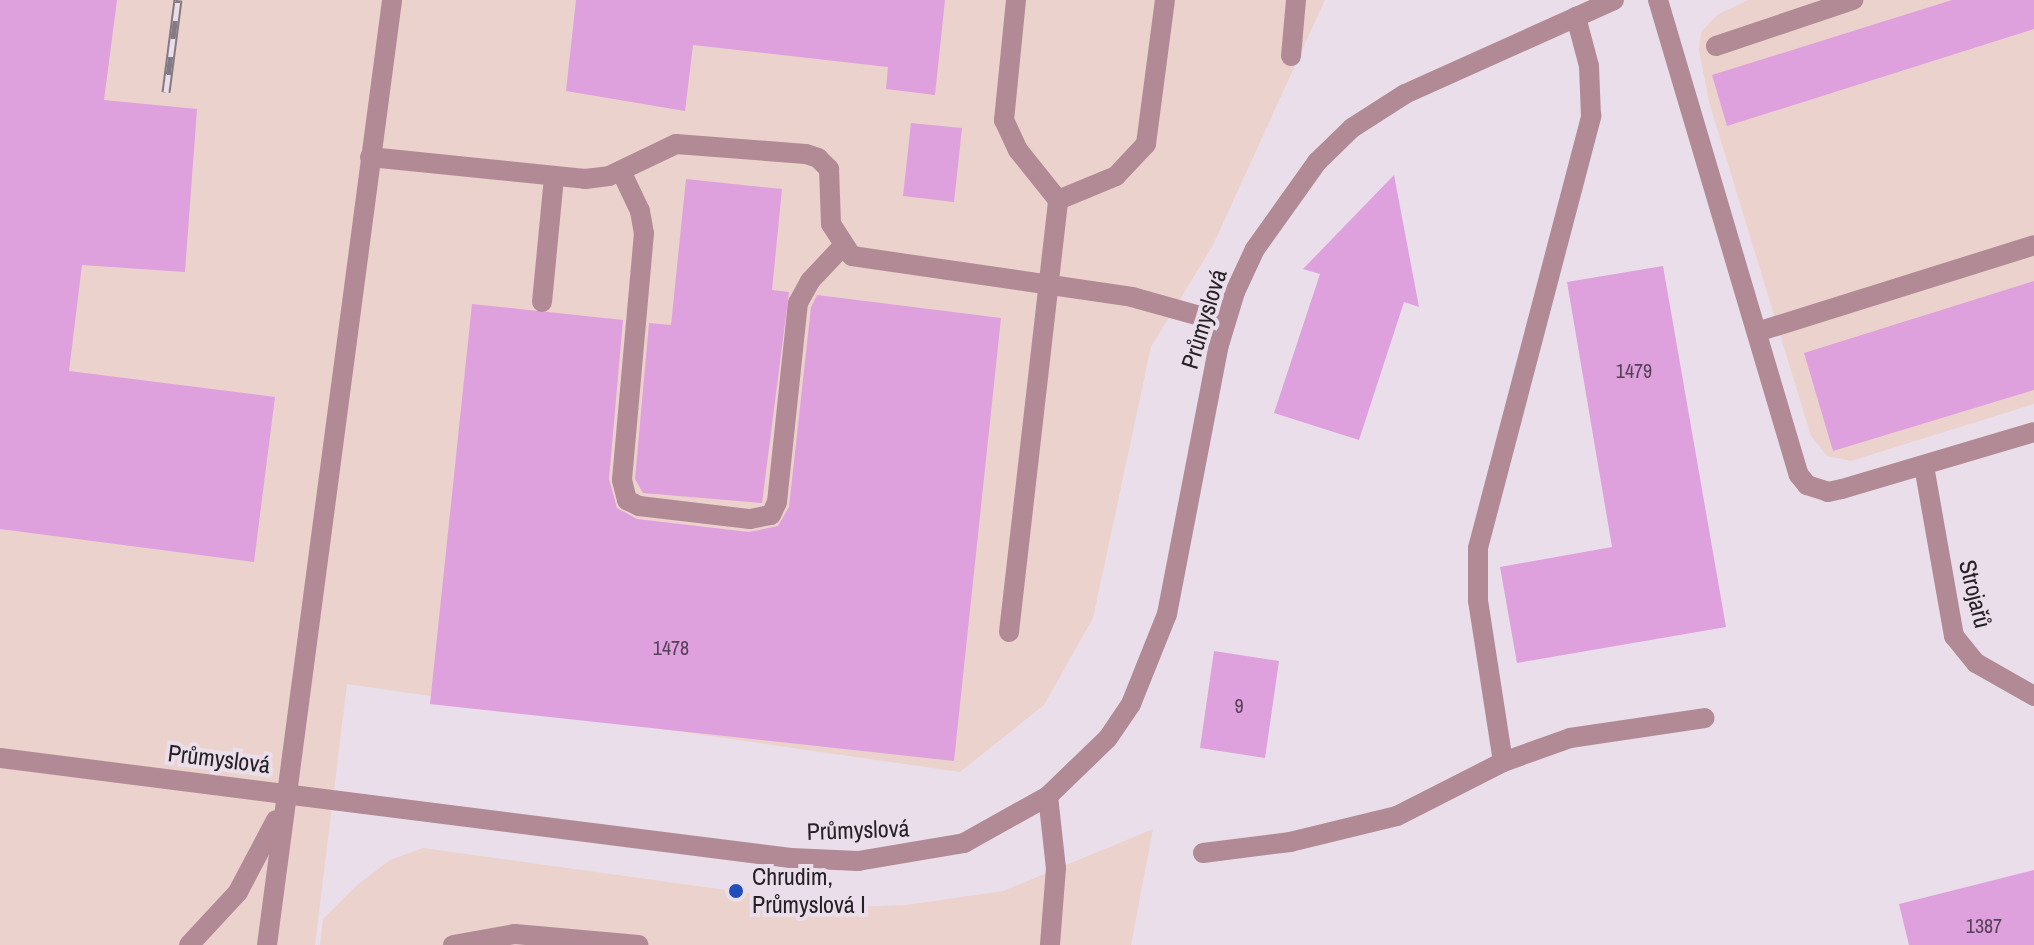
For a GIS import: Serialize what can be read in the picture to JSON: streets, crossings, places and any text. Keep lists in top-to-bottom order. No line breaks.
{"streets":{"street":["Průmyslová","Strojařů"]},"places":["Chrudim, Průmyslová I"],"house_numbers":["1479","1478","9","1387"]}
